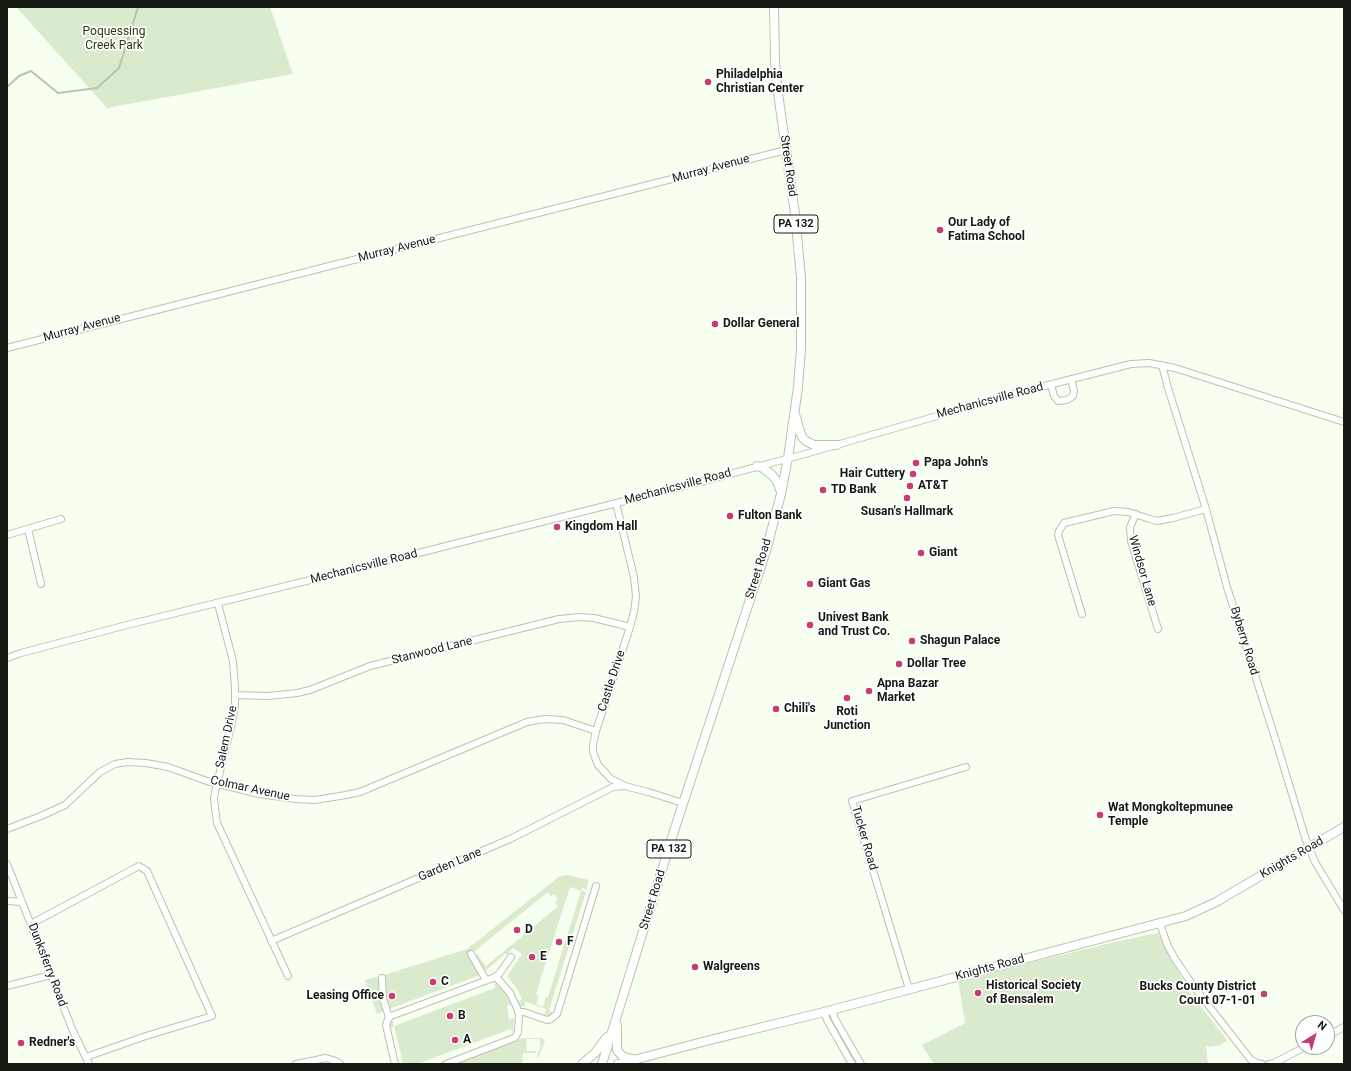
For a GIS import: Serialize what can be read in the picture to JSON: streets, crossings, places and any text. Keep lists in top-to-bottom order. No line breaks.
{"streets":{"main road":["Street Road","PA 132","Knights Road"],"street":["Murray Avenue","Mechanicsville Road","Windsor Lane","Byberry Road","Stanwood Lane","Castle Drive","Salem Drive","Colmar Avenue","Tucker Road","Garden Lane","Dunksferry Road"]},"crossings":[["Street Road","Murray Avenue"],["Street Road","Mechanicsville Road"],["Street Road","Castle Drive"],["Mechanicsville Road","Byberry Road"],["Mechanicsville Road","Castle Drive"],["Mechanicsville Road","Salem Drive"],["Byberry Road","Knights Road"],["Stanwood Lane","Castle Drive"],["Stanwood Lane","Salem Drive"],["Castle Drive","Colmar Avenue"],["Castle Drive","Garden Lane"],["Salem Drive","Colmar Avenue"],["Salem Drive","Garden Lane"],["Tucker Road","Knights Road"]],"parks":["Poquessing Creek Park"],"places":["Philadelphia Christian Center","Our Lady of Fatima School","Dollar General","Papa John's","Hair Cuttery","AT&T","TD Bank","Susan's Hallmark","Fulton Bank","Kingdom Hall","Giant","Giant Gas","Univest Bank and Trust Co.","Shagun Palace","Dollar Tree","Apna Bazar Market","Roti Junction","Chili's","Wat Mongkoltepmunee Temple","D","F","E","Walgreens","C","Historical Society of Bensalem","Bucks County District Court 07-1-01","Leasing Office","B","A","Redner's"],"north":"top right"}
